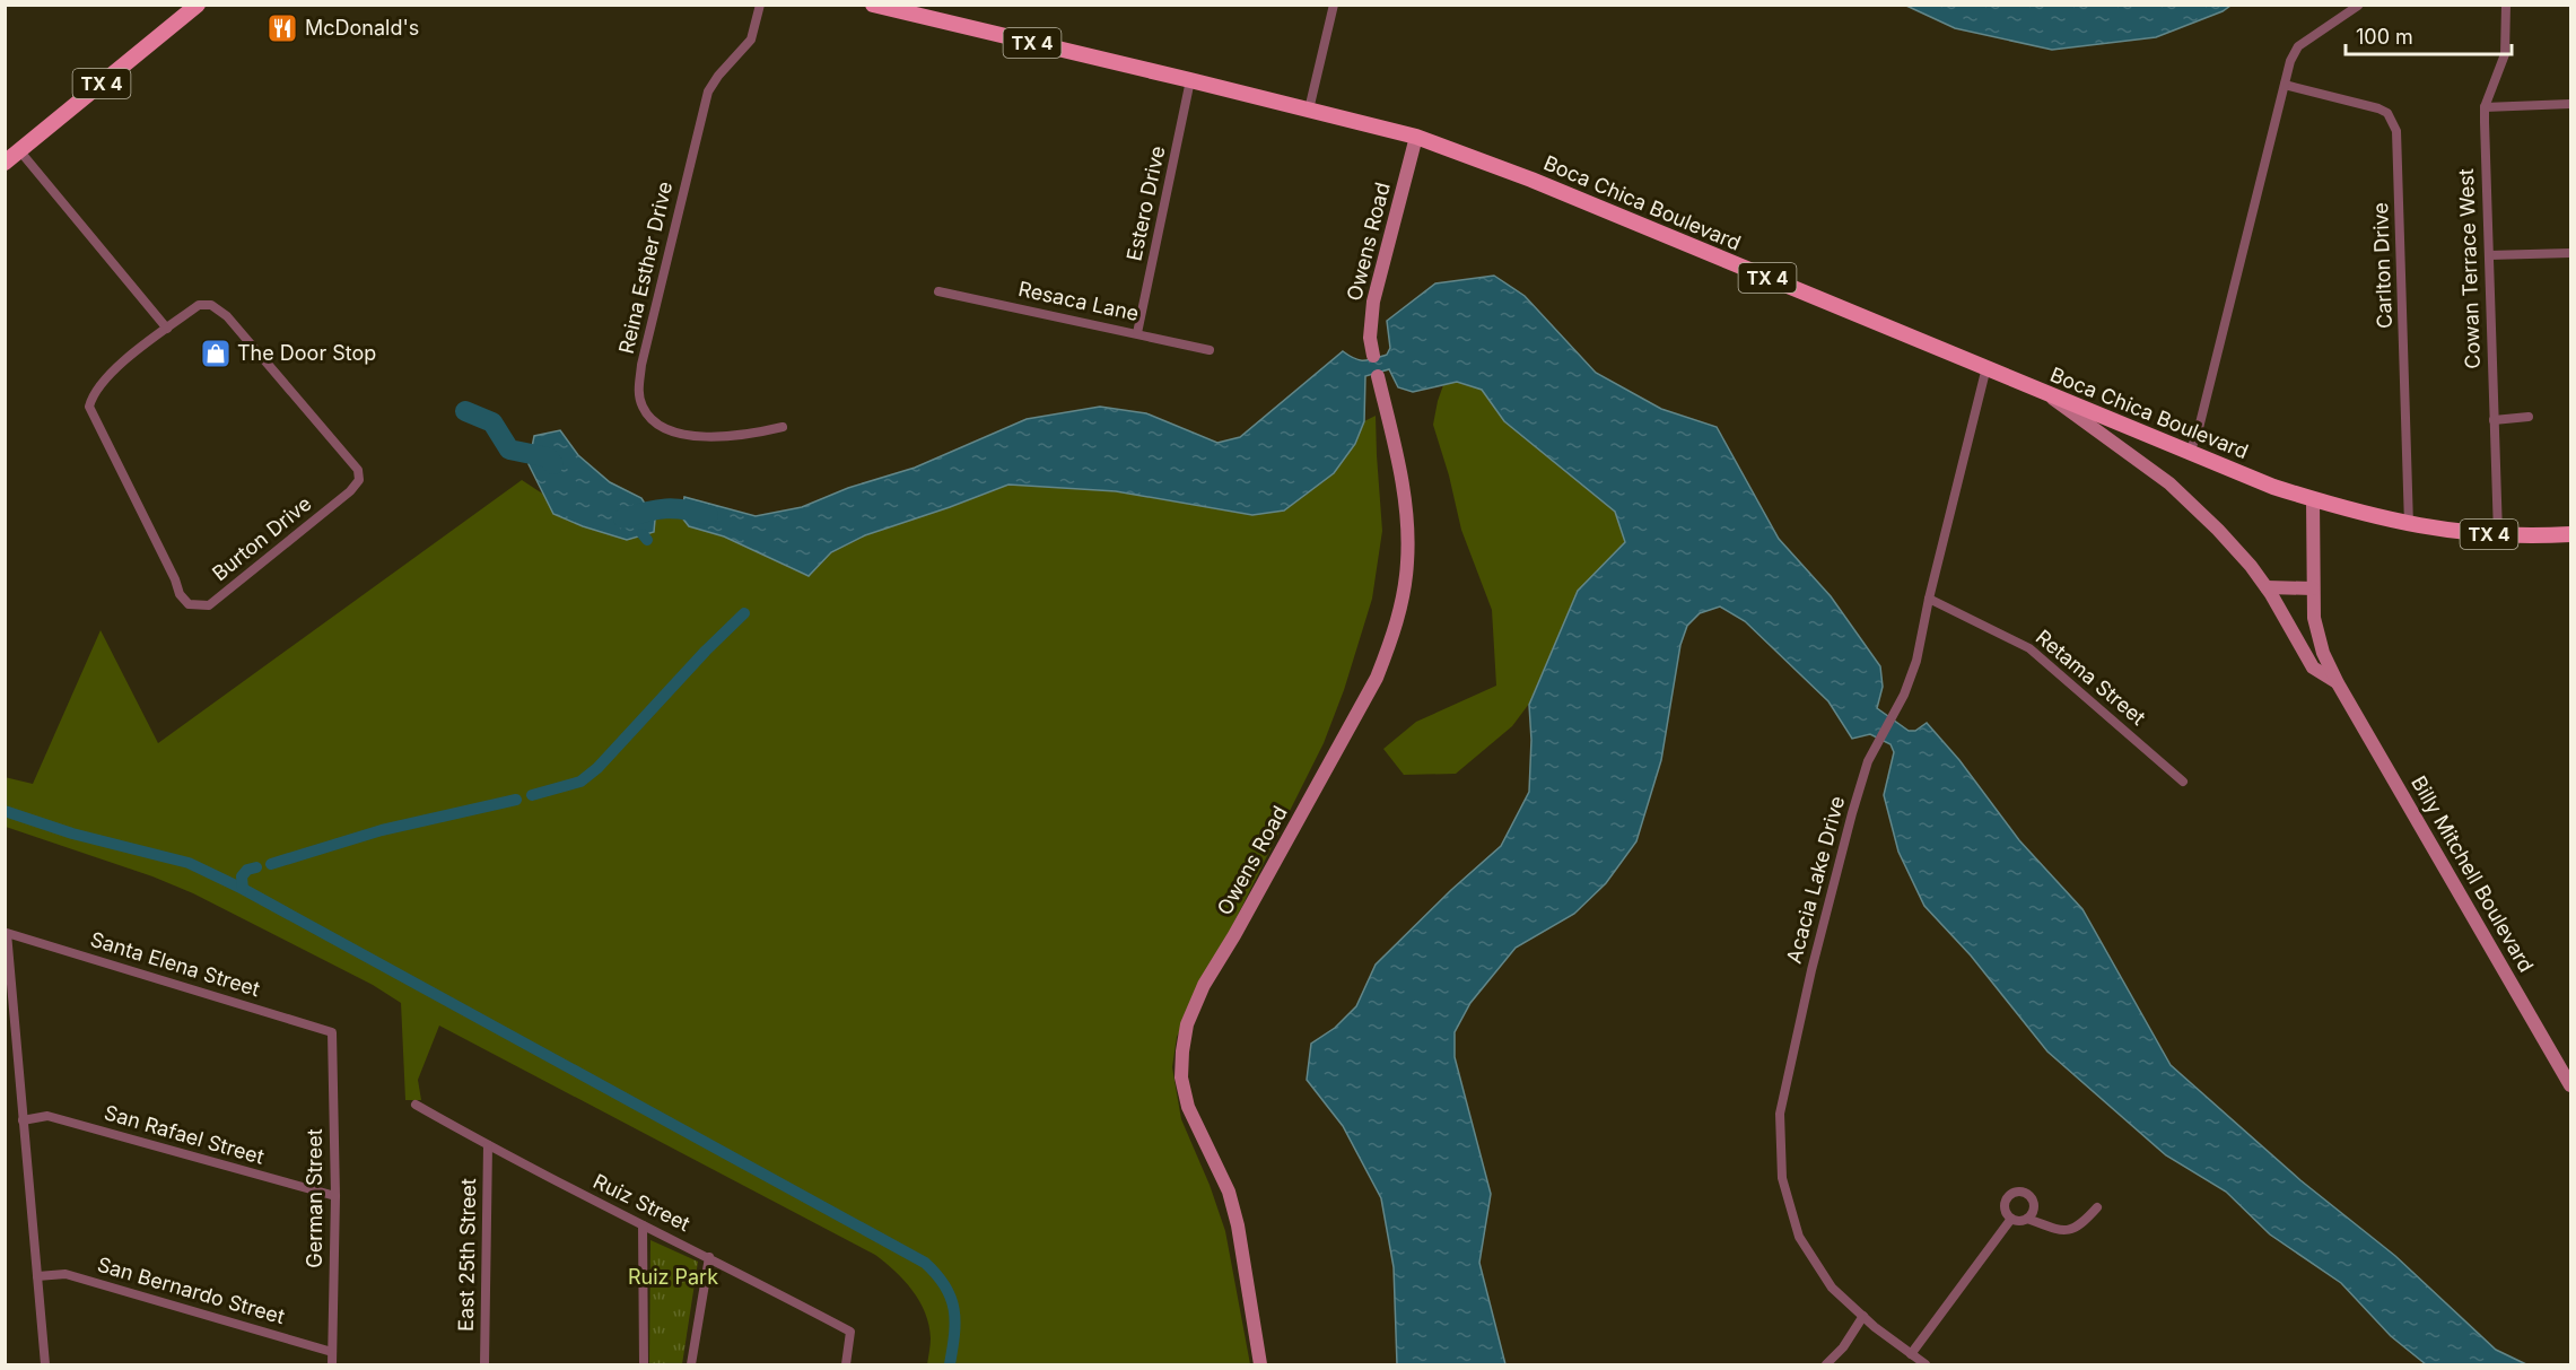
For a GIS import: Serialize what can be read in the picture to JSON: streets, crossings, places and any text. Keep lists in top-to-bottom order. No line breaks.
{"streets":{"main road":["TX 4","Boca Chica Boulevard"],"street":["Estero Drive","Owens Road","Carlton Drive","Reina Esther Drive","Cowan Terrace West","Resaca Lane","Burton Drive","Retama Street","Billy Mitchell Boulevard","Acacia Lake Drive","Santa Elena Street","San Rafael Street","German Street","Ruiz Street","East 25th Street","San Bernardo Street"]},"crossings":[["Estero Drive","Boca Chica Boulevard"],["Estero Drive","Resaca Lane"],["Boca Chica Boulevard","Owens Road"],["Boca Chica Boulevard","Carlton Drive"],["Boca Chica Boulevard","Cowan Terrace West"],["Boca Chica Boulevard","Billy Mitchell Boulevard"],["Boca Chica Boulevard","Acacia Lake Drive"],["Retama Street","Acacia Lake Drive"],["Santa Elena Street","San Rafael Street"],["Santa Elena Street","German Street"],["San Rafael Street","German Street"],["German Street","San Bernardo Street"],["Ruiz Street","East 25th Street"]],"parks":["Ruiz Park"],"places":{"restaurant":["McDonald's"],"shop":["The Door Stop"]},"scale_bar":"100 m"}
